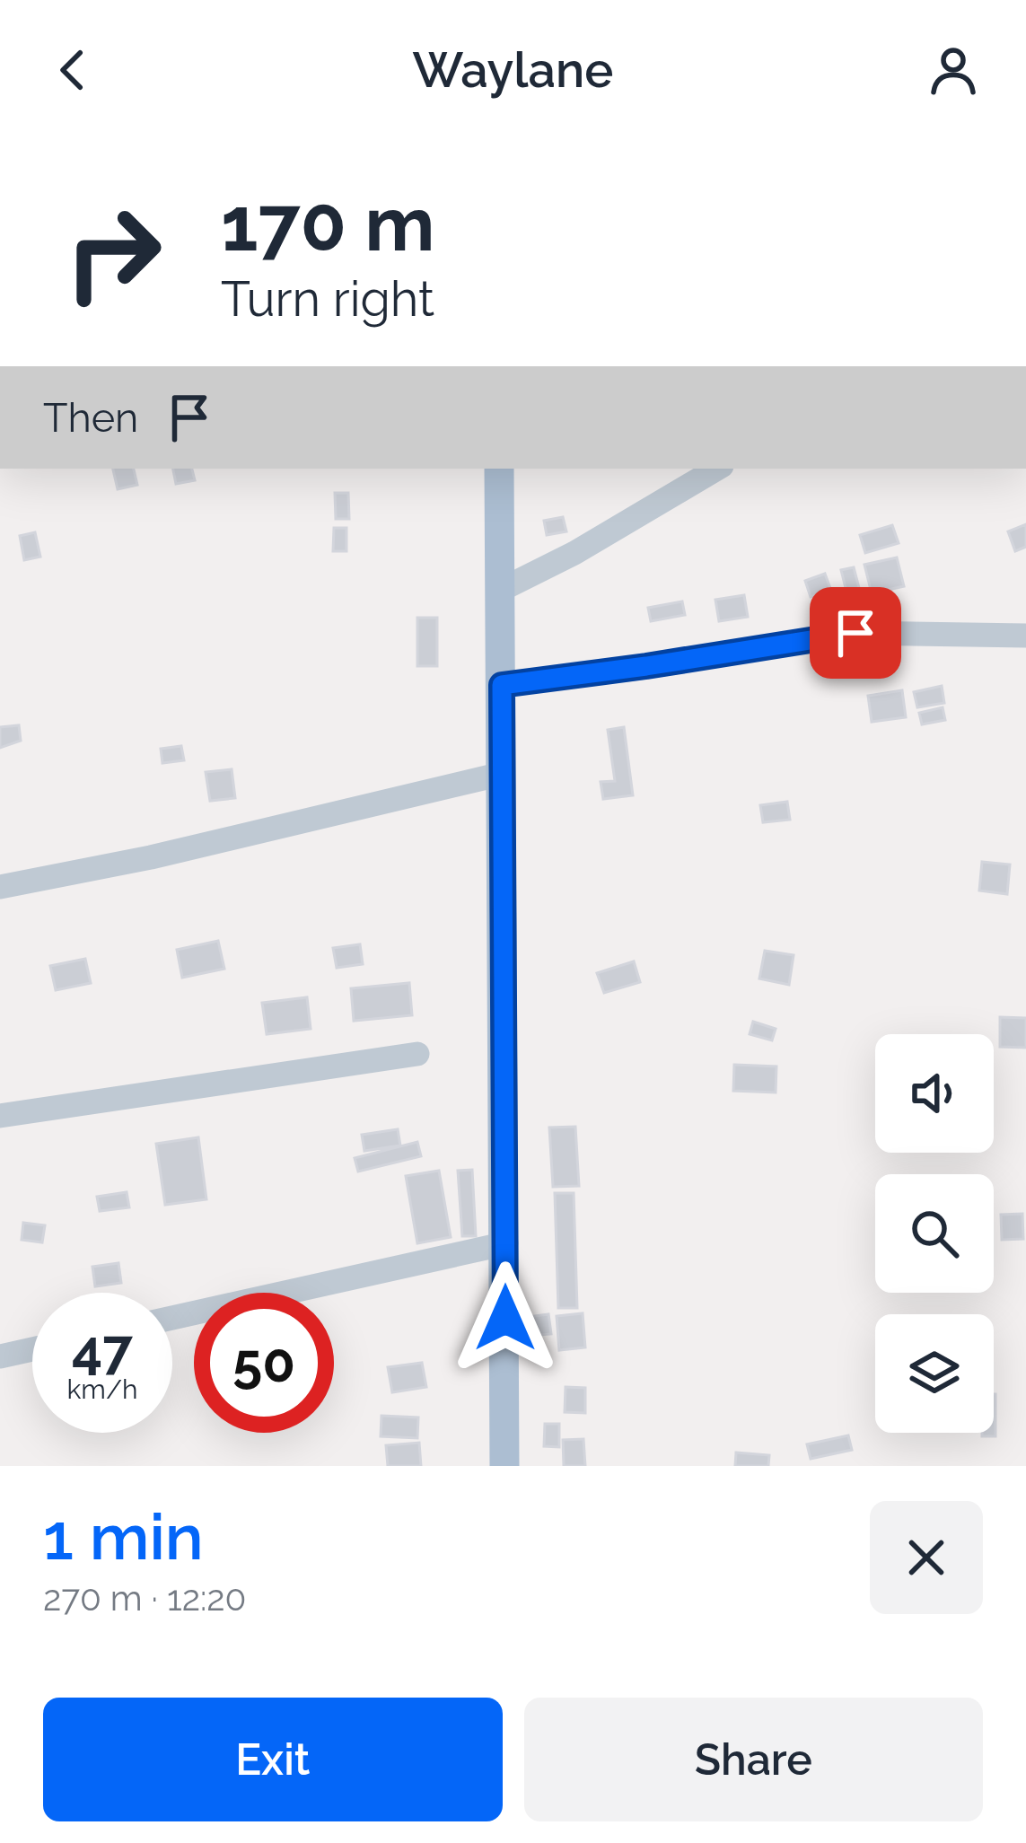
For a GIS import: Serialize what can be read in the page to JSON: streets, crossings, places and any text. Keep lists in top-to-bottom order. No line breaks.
{"page":{"header":"Waylane","turn":["170 m","Turn right"],"then":"Then","speed":"47 km/h","limit":"50","heading":["1 min","270 m · 12:20"],"buttons":["Exit","Share"]}}
